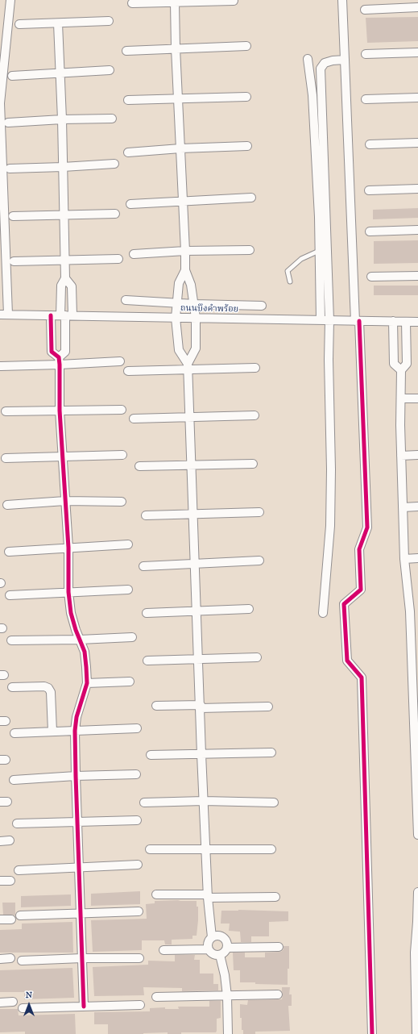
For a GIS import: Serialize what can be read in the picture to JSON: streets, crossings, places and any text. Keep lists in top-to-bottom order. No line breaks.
{"streets":{"street":["ถนนบึงคำพร้อย"]},"north":"top"}
